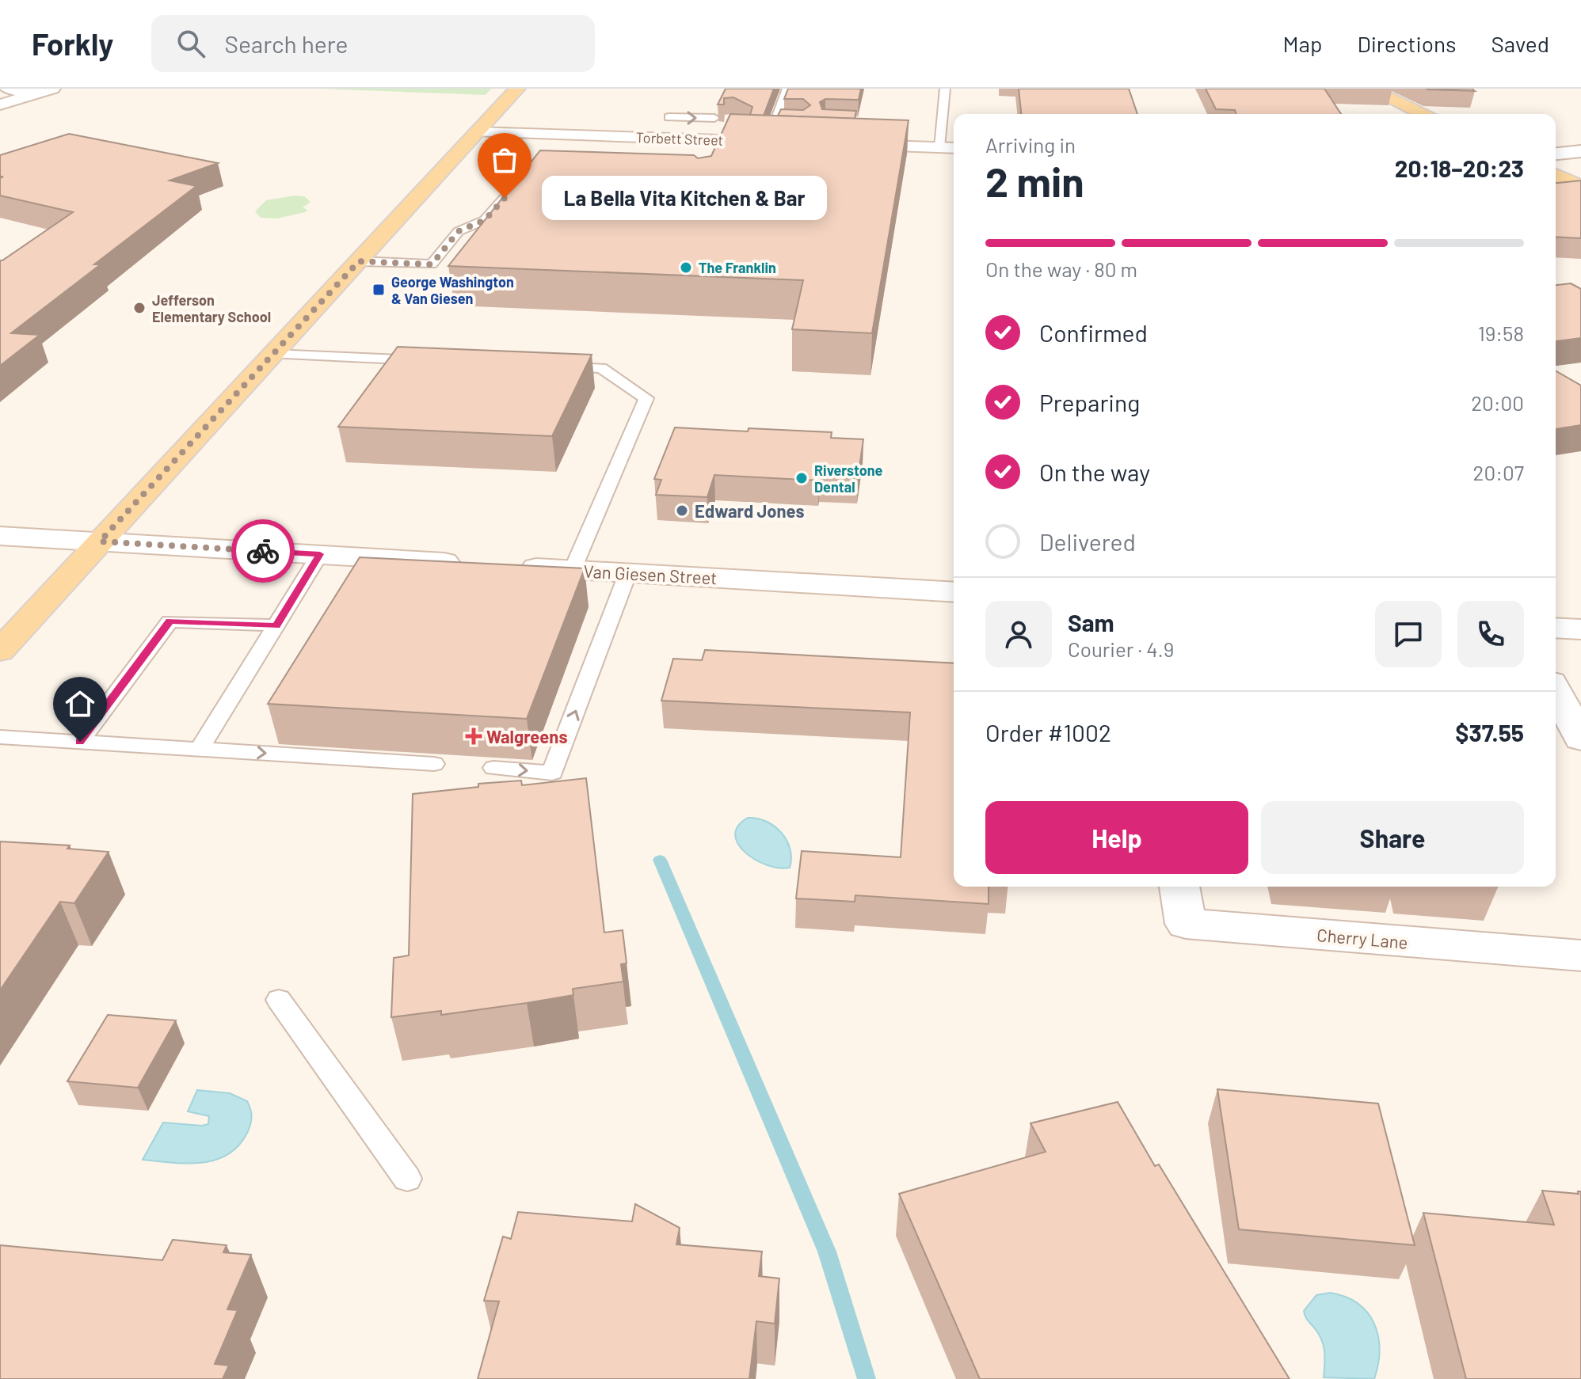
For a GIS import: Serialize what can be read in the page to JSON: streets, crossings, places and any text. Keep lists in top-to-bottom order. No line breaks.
{"streets":{"street":["Torbett Street","Van Giesen Street","Cherry Lane"]},"places":{"other":["La Bella Vita Kitchen & Bar","The Franklin","Jefferson Elementary School","Riverstone Dental","Edward Jones"],"transit":["George Washington & Van Giesen"],"health":["Walgreens"]},"page":{"header":"Forkly","search":"Search here","nav":["Map","Directions","Saved"],"heading":["2 min","Arriving in","20:18–20:23"],"panel":["Sam","Courier · 4.9","Order #1002","$37.55"],"bubble":"La Bella Vita Kitchen & Bar","bar":"On the way · 80 m","list":[["Confirmed","19:58"],["Preparing","20:00"],["On the way","20:07"],"Delivered"],"buttons":["Help","Share"]}}
